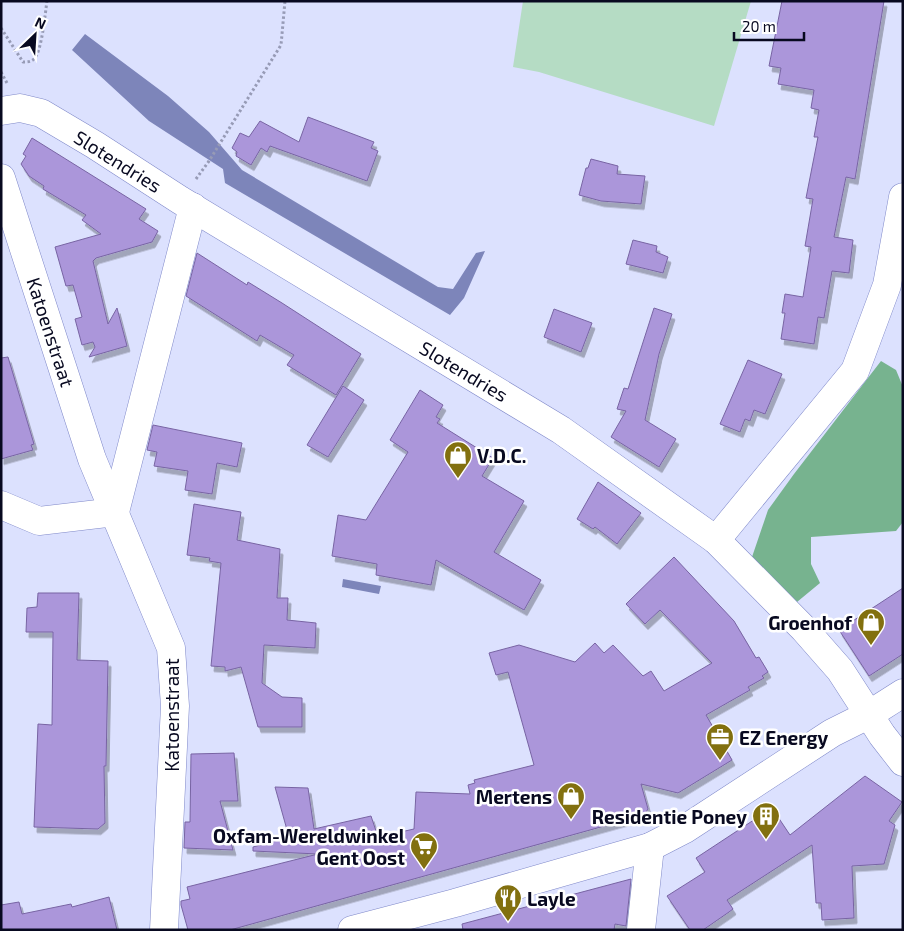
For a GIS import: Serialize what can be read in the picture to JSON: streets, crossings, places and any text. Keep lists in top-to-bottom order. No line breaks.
{"streets":{"street":["Slotendries","Katoenstraat"]},"places":{"shop":["V.D.C.","Groenhof","Mertens"],"office":["EZ Energy"],"building":["Residentie Poney"],"supermarket":["Oxfam-Wereldwinkel Gent Oost"],"restaurant":["Layle"]},"scale_bar":"20 m","north":"top right"}
